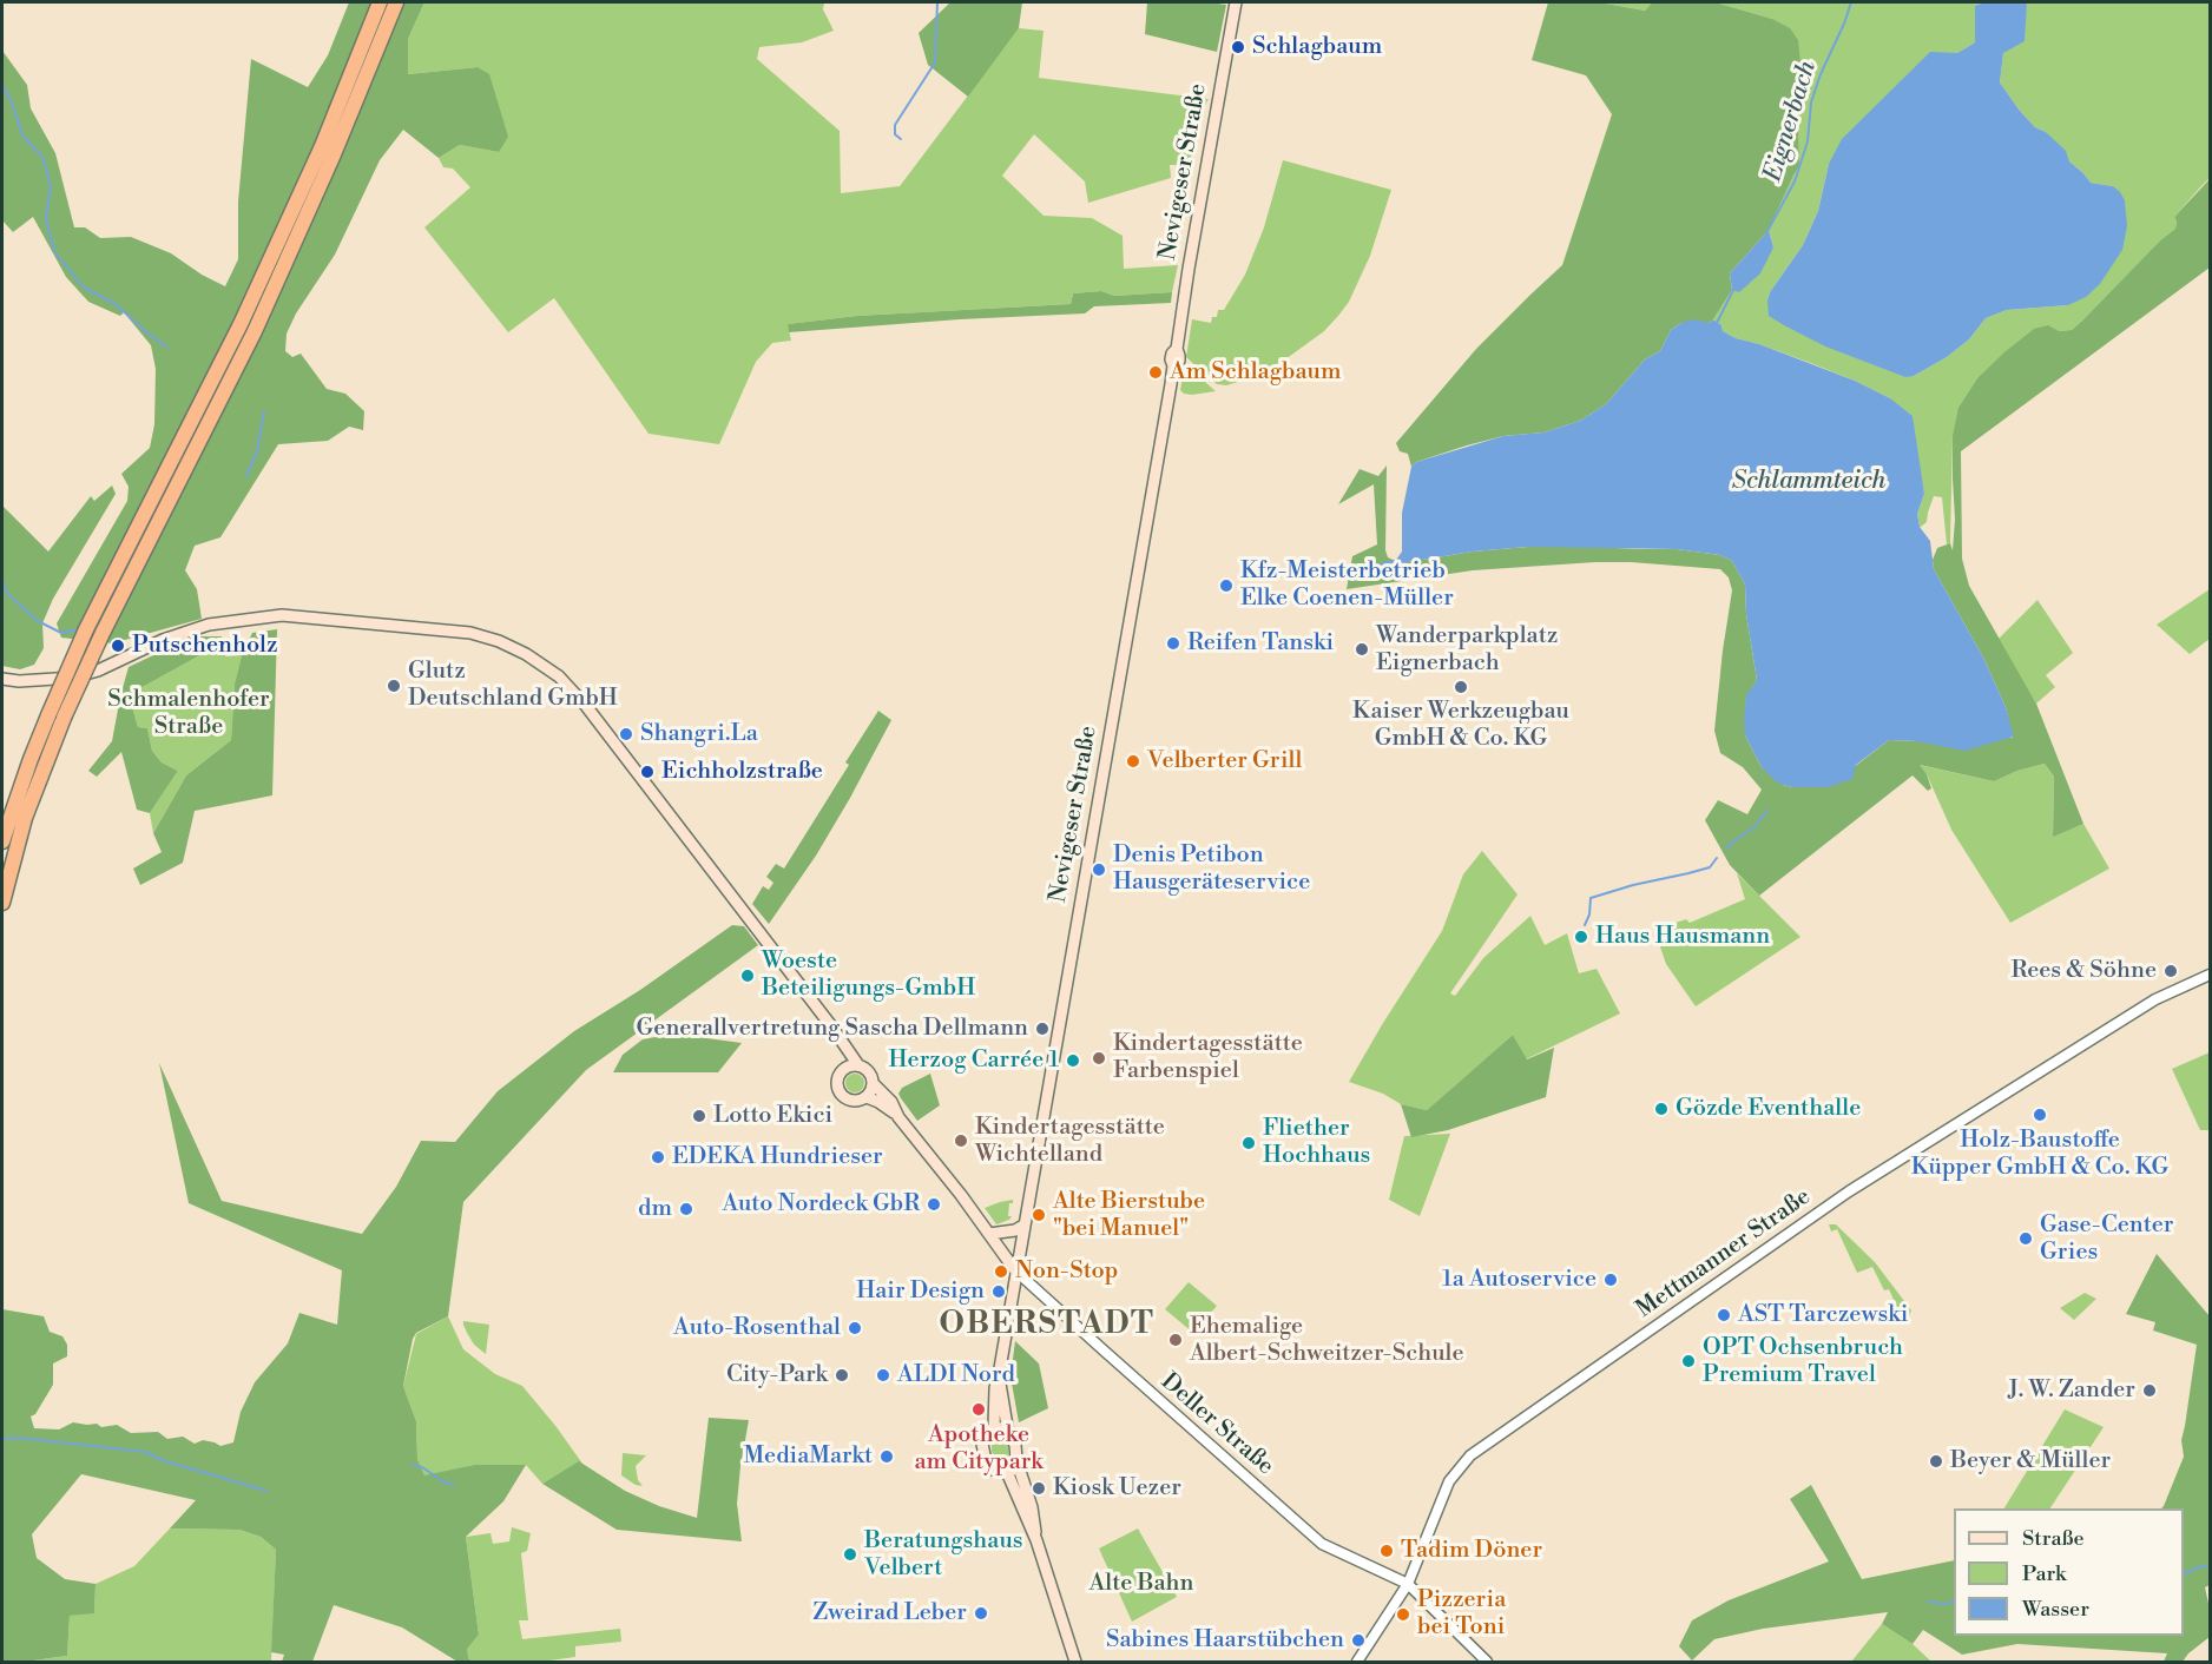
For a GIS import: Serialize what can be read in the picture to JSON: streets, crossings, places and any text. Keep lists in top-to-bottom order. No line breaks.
{"streets":{"main road":["Nevigeser Straße"],"street":["Mettmanner Straße","Deller Straße"]},"crossings":[["Nevigeser Straße","Deller Straße"],["Mettmanner Straße","Deller Straße"]],"districts":["OBERSTADT"],"water":["Eignerbach","Schlammteich"],"parks":["Schmalenhofer Straße","Alte Bahn"],"places":["Schlagbaum","Am Schlagbaum","Kfz-Meisterbetrieb Elke Coenen-Müller","Reifen Tanski","Putschenholz","Wanderparkplatz Eignerbach","Glutz Deutschland GmbH","Kaiser Werkzeugbau GmbH & Co. KG","Shangri.La","Velberter Grill","Eichholzstraße","Denis Petibon Hausgeräteservice","Haus Hausmann","Rees & Söhne","Woeste Beteiligungs-GmbH","Generallvertretung Sascha Dellmann","Kindertagesstätte Farbenspiel","Herzog Carrée 1","Gözde Eventhalle","Holz-Baustoffe Küpper GmbH & Co. KG","Lotto Ekici","Kindertagesstätte Wichtelland","Fliether Hochhaus","EDEKA Hundrieser","Auto Nordeck GbR","dm","Alte Bierstube \"bei Manuel\"","Gase-Center Gries","Non-Stop","1a Autoservice","Hair Design","AST Tarczewski","Auto-Rosenthal","Ehemalige Albert-Schweitzer-Schule","OPT Ochsenbruch Premium Travel","City-Park","ALDI Nord","J. W. Zander","Apotheke am Citypark","MediaMarkt","Beyer & Müller","Kiosk Uezer","Tadim Döner","Beratungshaus Velbert","Zweirad Leber","Pizzeria bei Toni","Sabines Haarstübchen"],"legend":["Straße","Park","Wasser"]}
